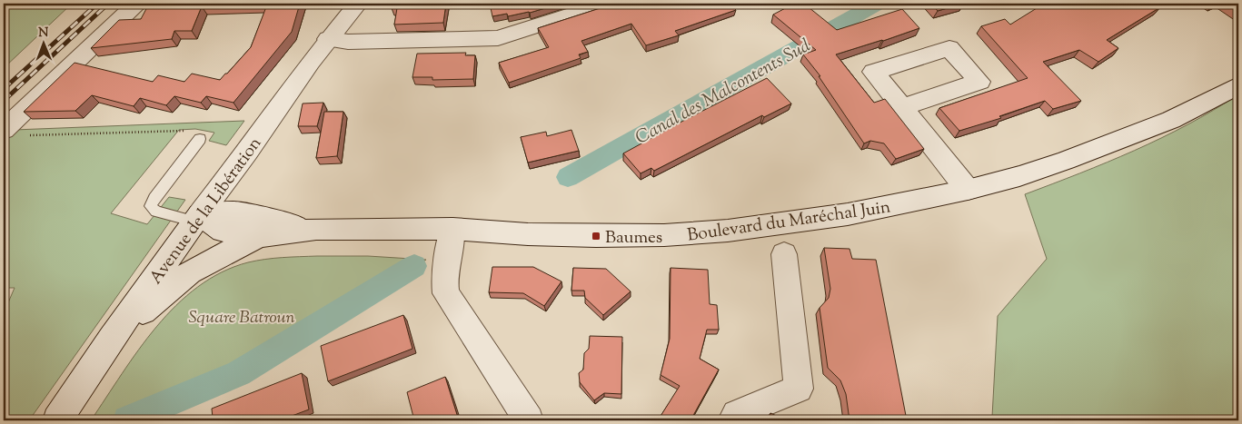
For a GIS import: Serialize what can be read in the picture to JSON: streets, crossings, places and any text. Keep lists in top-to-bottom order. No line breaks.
{"streets":{"main road":["Avenue de la Libération","Boulevard du Maréchal Juin"]},"crossings":[["Avenue de la Libération","Boulevard du Maréchal Juin"]],"water":["Canal des Malcontents Sud"],"parks":["Square Batroun"],"places":{"transit":["Baumes"]},"north":"top"}
